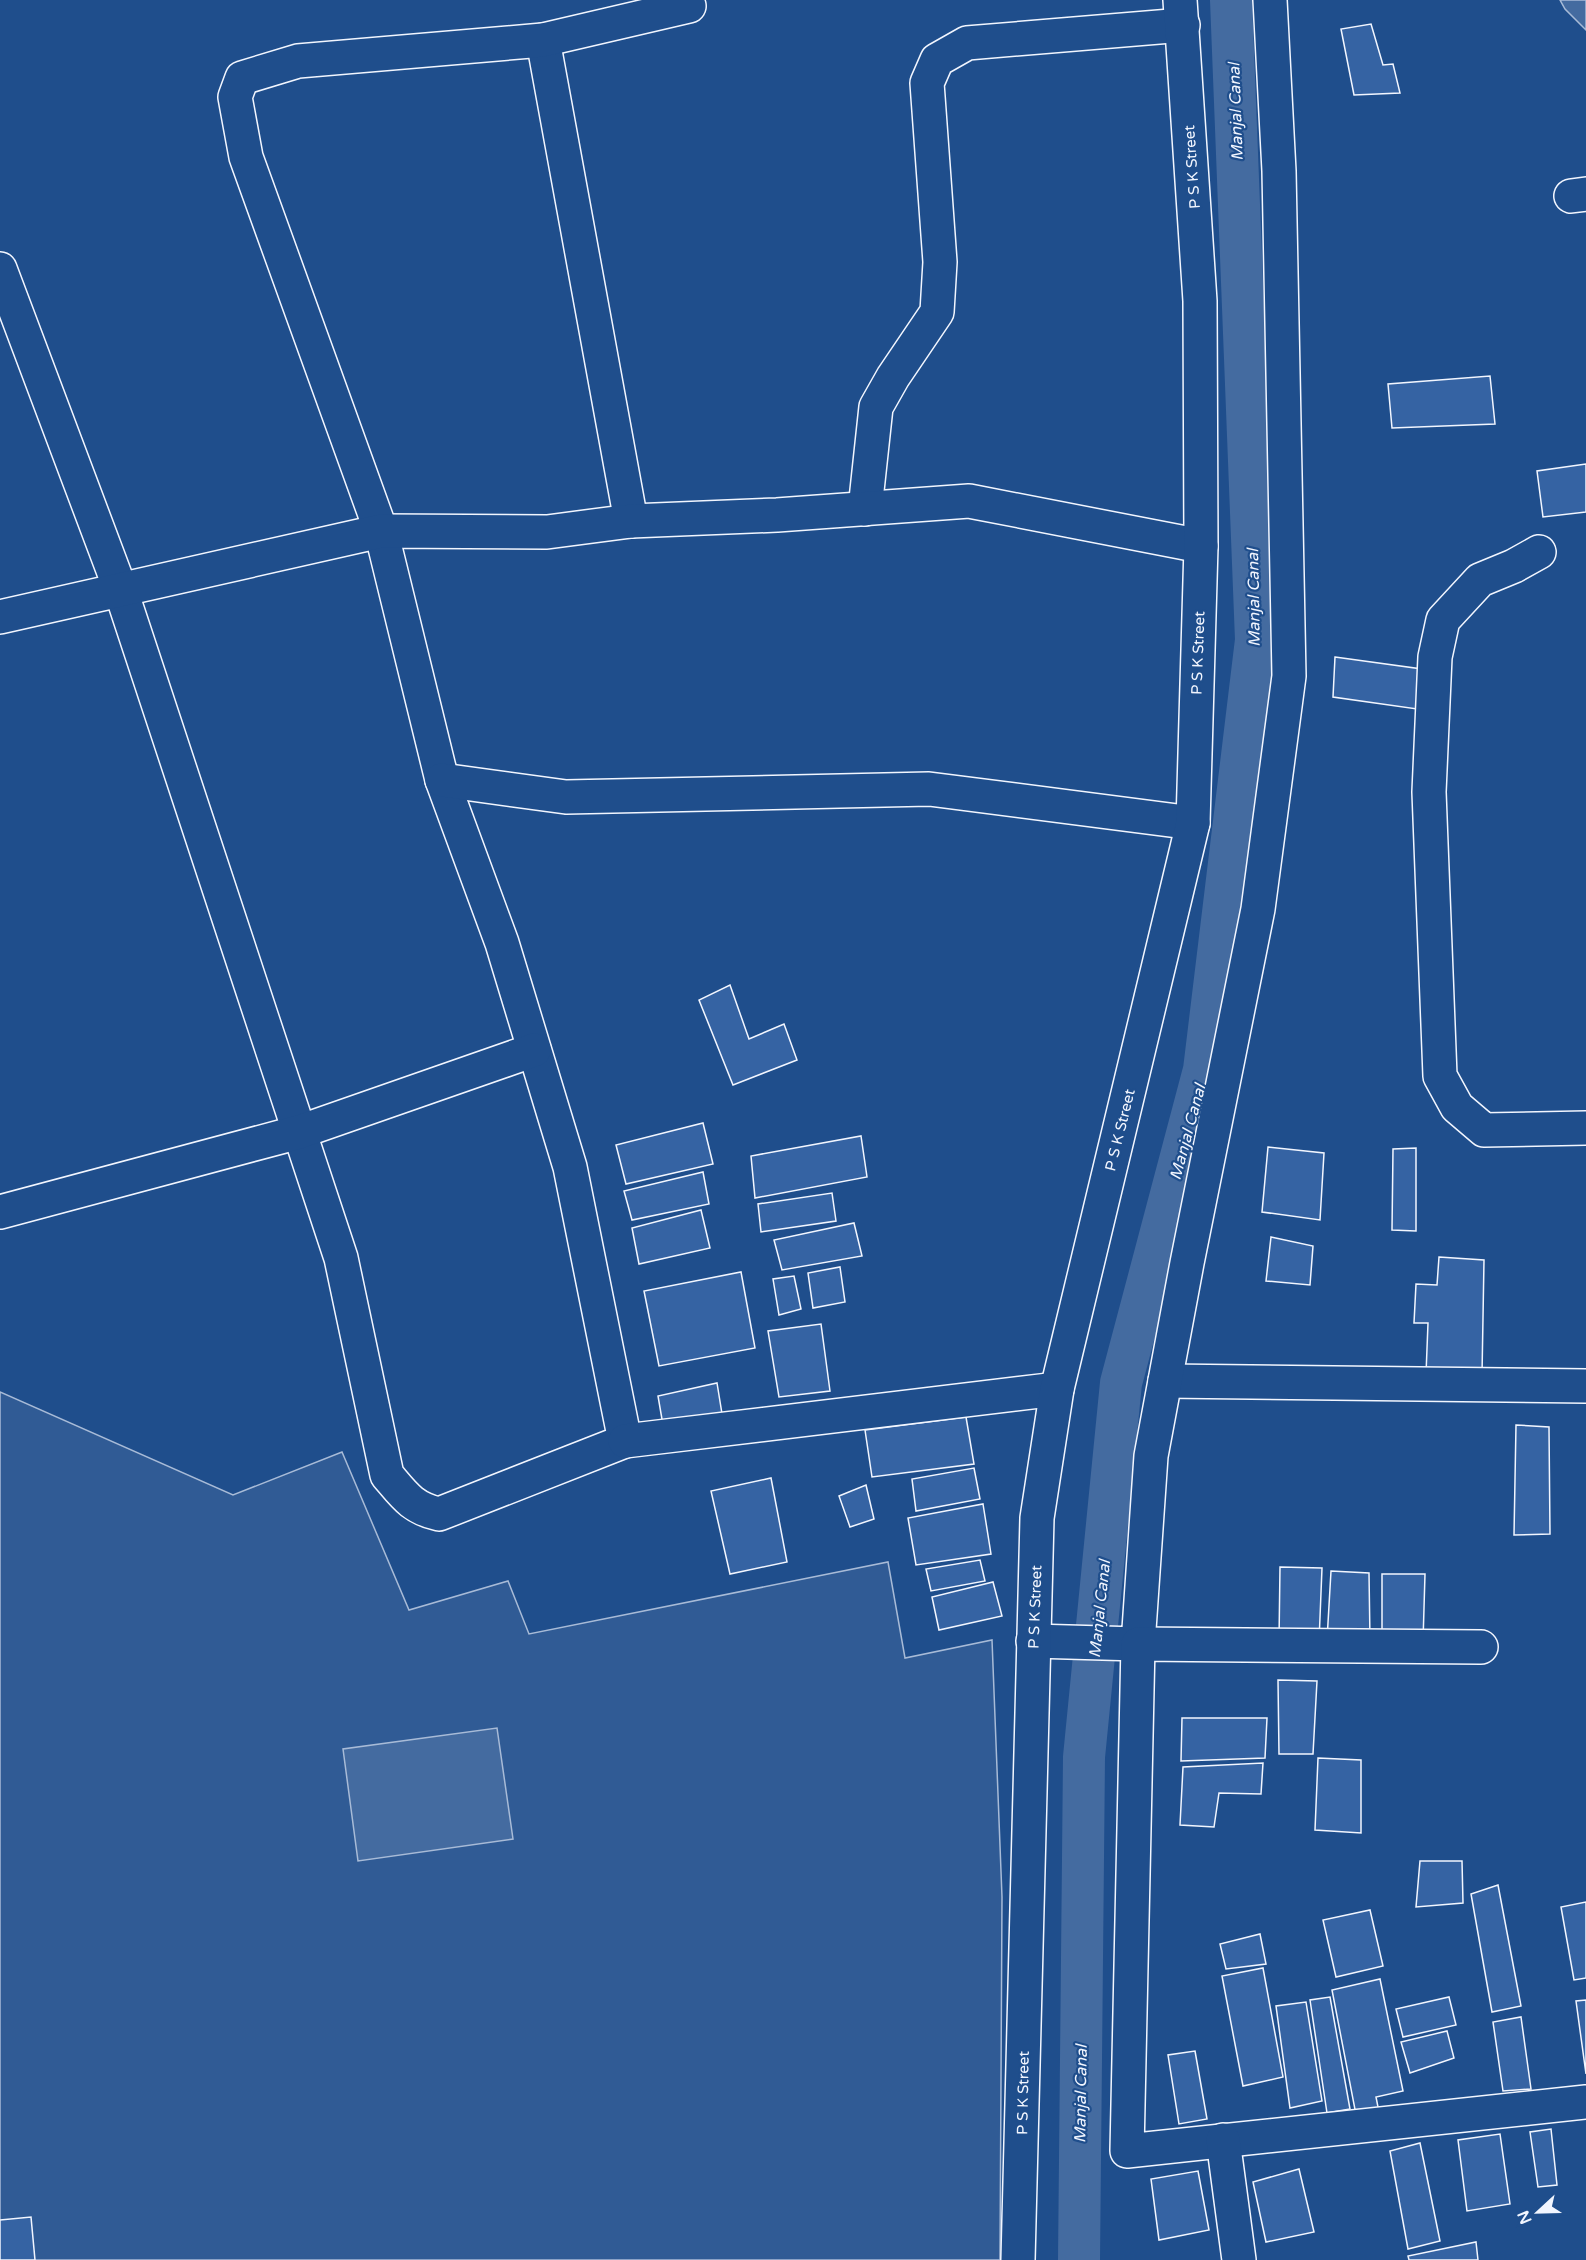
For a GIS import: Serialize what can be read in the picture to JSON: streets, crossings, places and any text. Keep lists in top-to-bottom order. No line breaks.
{"streets":{"street":["P S K Street"]},"water":["Manjal Canal"],"north":"left"}
